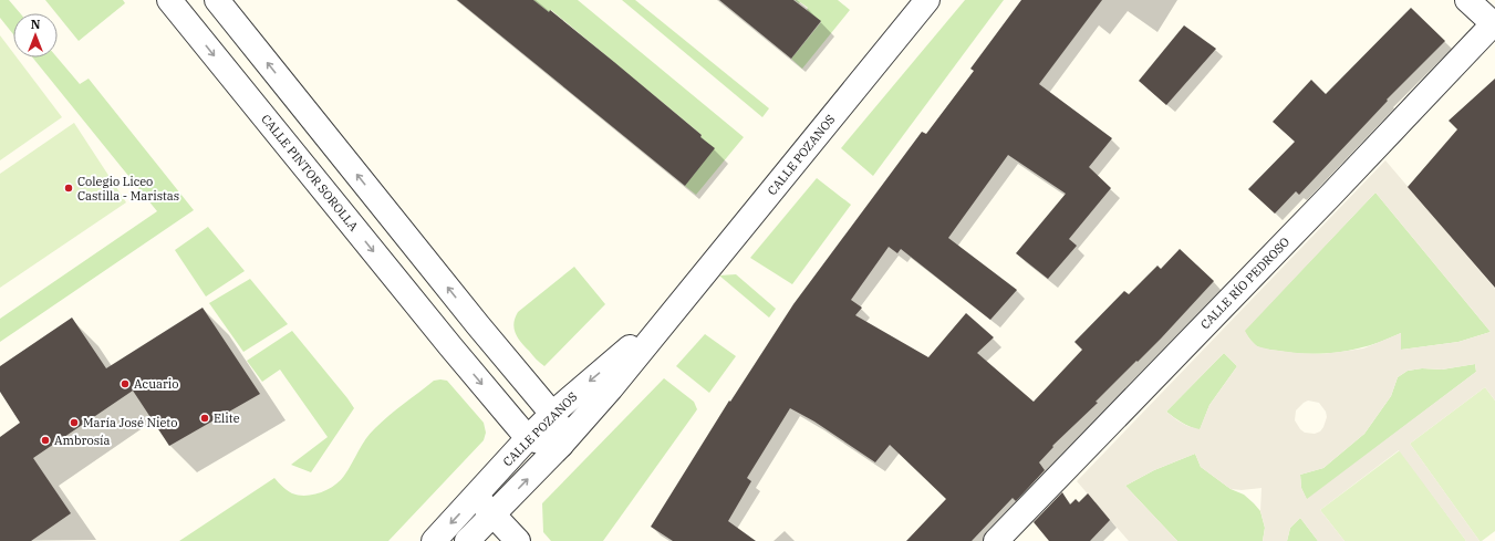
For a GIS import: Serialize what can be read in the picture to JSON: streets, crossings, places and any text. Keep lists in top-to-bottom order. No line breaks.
{"streets":{"street":["CALLE POZANOS","CALLE PINTOR SOROLLA","CALLE RÍO PEDROSO"]},"crossings":[["CALLE POZANOS","CALLE PINTOR SOROLLA"]],"places":["Colegio Liceo Castilla - Maristas","Acuario","Elite","María José Nieto","Ambrosía"],"north":"top"}
